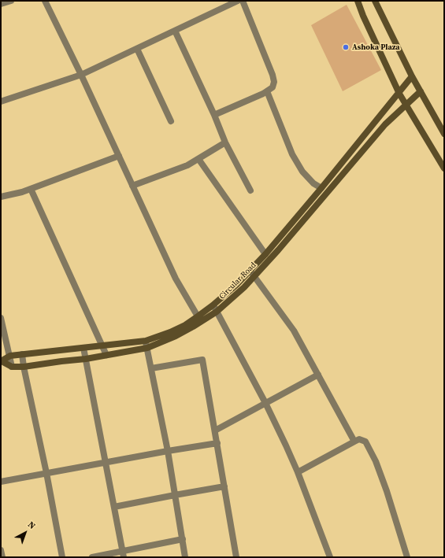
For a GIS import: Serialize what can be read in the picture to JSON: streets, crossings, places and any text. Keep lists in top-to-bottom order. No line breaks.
{"streets":{"main road":["Circular Road"]},"places":["Ashoka Plaza"],"north":"top right"}
